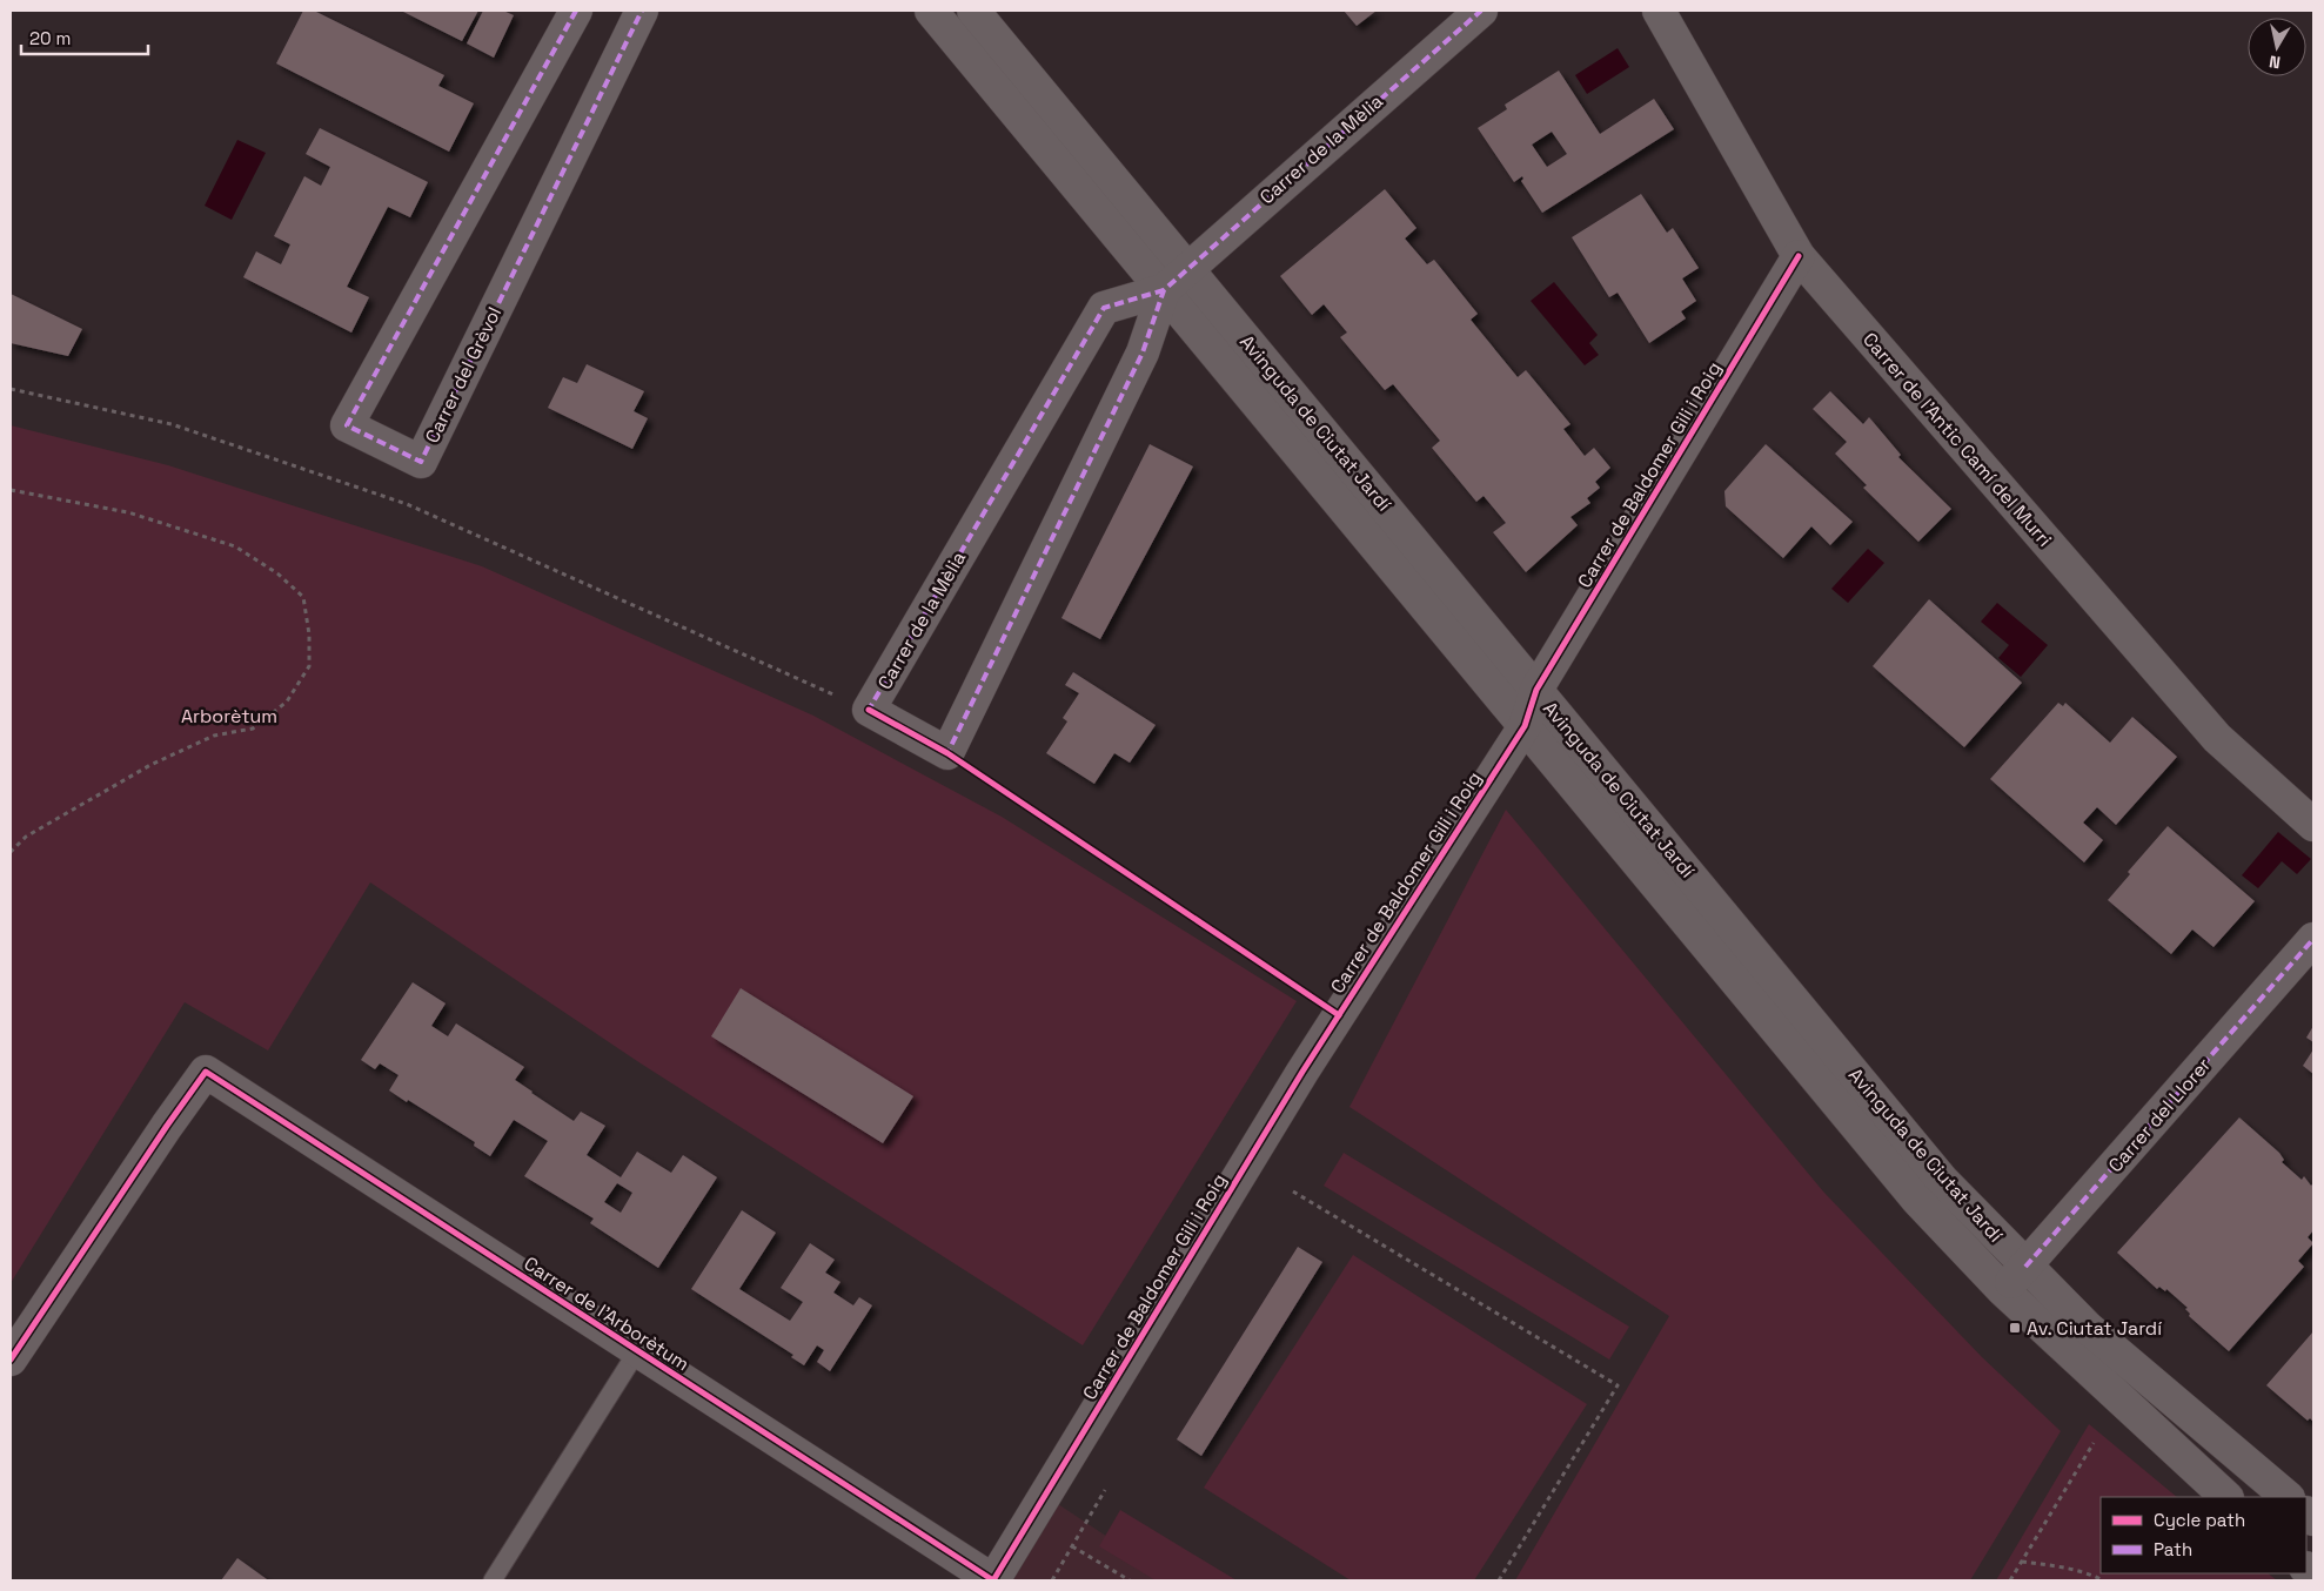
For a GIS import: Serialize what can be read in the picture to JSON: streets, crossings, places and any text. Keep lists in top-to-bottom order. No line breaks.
{"streets":{"street":["Carrer de la Mèlia","Carrer del Grèvol","Avinguda de Ciutat Jardí","Carrer de l'Antic Camí del Murri","Carrer de Baldomer Gili i Roig","Carrer del Llorer","Carrer de l'Arborètum"]},"crossings":[["Carrer de la Mèlia","Avinguda de Ciutat Jardí"],["Avinguda de Ciutat Jardí","Carrer de Baldomer Gili i Roig"],["Avinguda de Ciutat Jardí","Carrer del Llorer"],["Carrer de l'Antic Camí del Murri","Carrer de Baldomer Gili i Roig"],["Carrer de Baldomer Gili i Roig","Carrer de l'Arborètum"]],"parks":["Arborètum"],"places":{"transit":["Av. Ciutat Jardí"]},"legend":["Cycle path","Path"],"scale_bar":"20 m","north":"bottom"}
